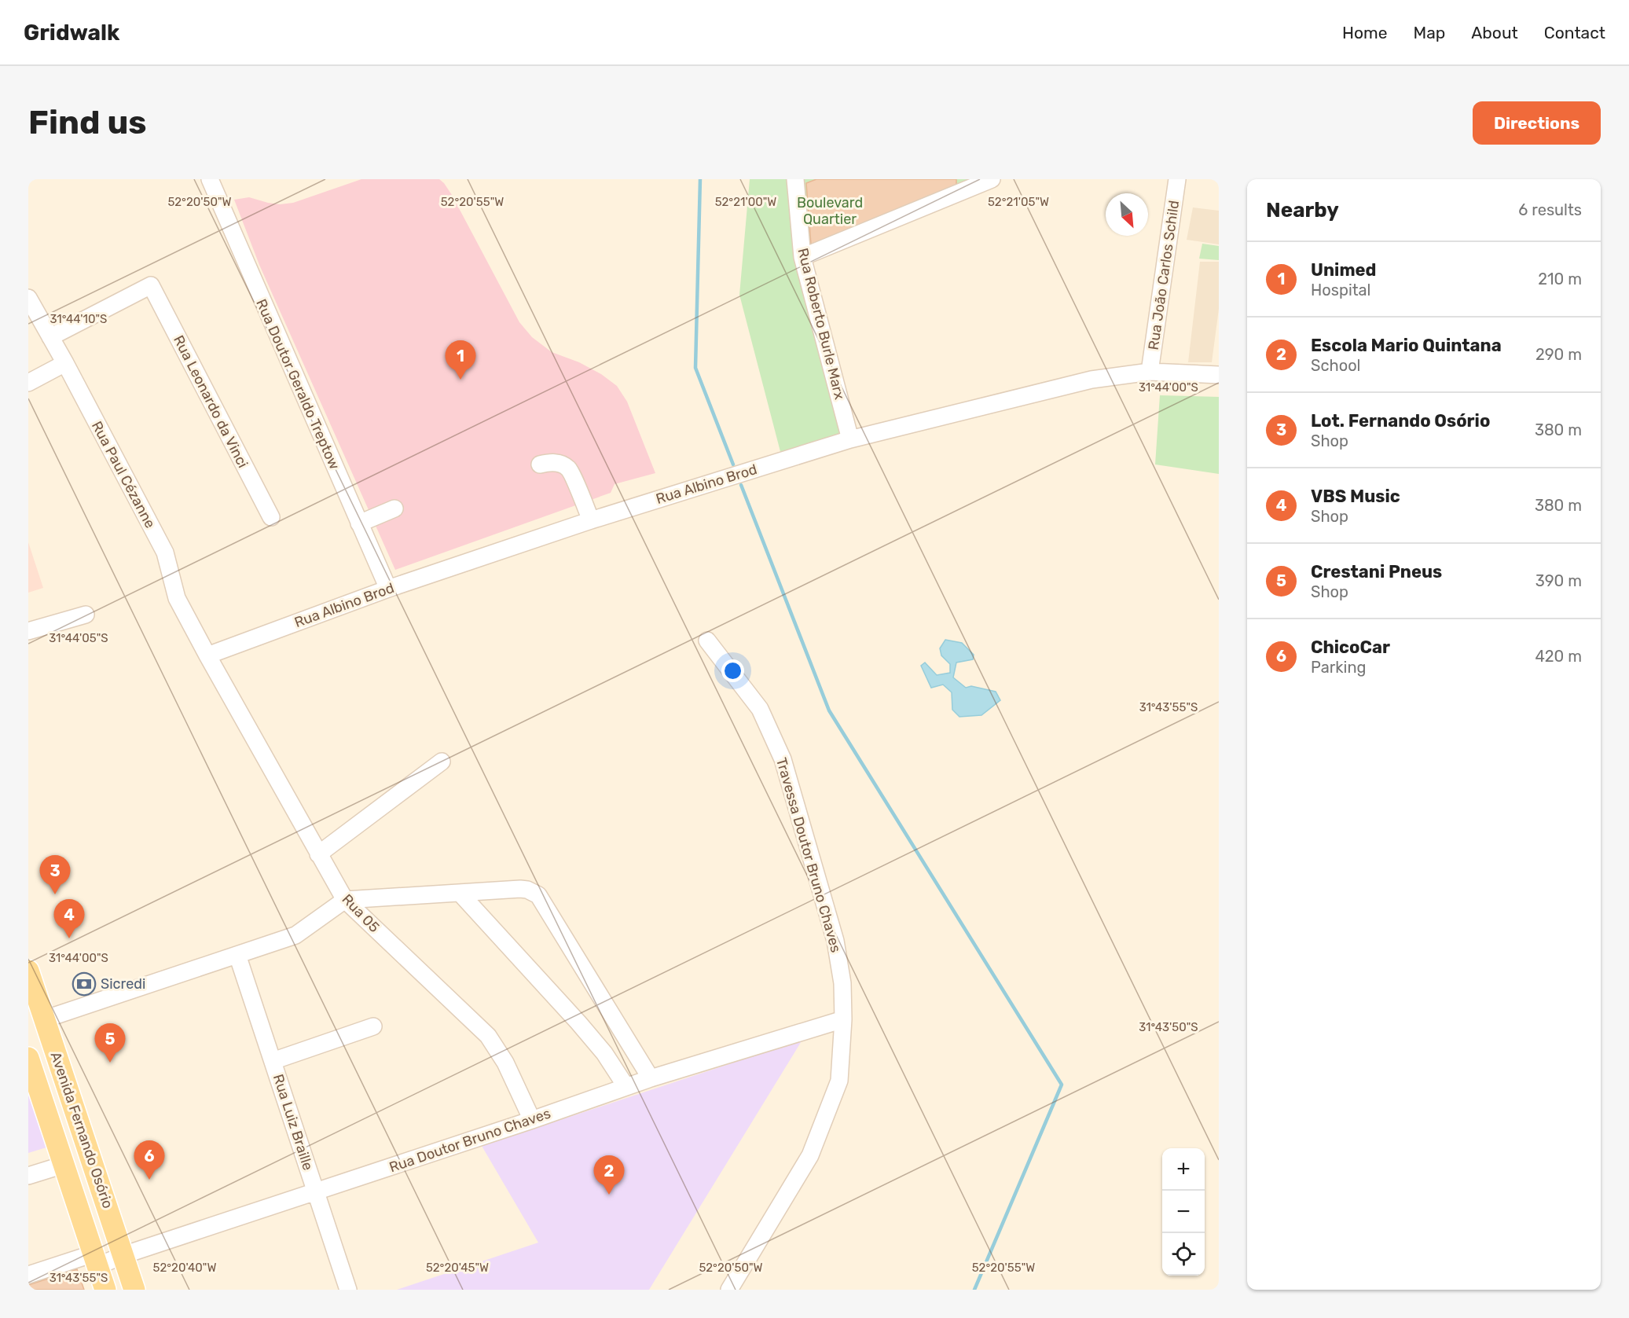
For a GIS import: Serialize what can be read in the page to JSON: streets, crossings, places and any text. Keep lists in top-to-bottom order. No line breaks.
{"streets":{"main road":["Avenida Fernando Osório"],"street":["Rua João Carlos Schild","Rua Roberto Burle Marx","Rua Doutor Geraldo Treptow","Rua Leonardo da Vinci","Rua Paul Cézanne","Rua Albino Brod","Travessa Doutor Bruno Chaves","Rua 05","Rua Luiz Braille","Rua Doutor Bruno Chaves"]},"crossings":[["Rua João Carlos Schild","Rua Albino Brod"],["Rua Roberto Burle Marx","Rua Albino Brod"],["Rua Doutor Geraldo Treptow","Rua Albino Brod"],["Rua Leonardo da Vinci","Rua Paul Cézanne"],["Rua Paul Cézanne","Rua Albino Brod"],["Rua Paul Cézanne","Rua 05"],["Rua Albino Brod","Rua 05"],["Travessa Doutor Bruno Chaves","Rua Doutor Bruno Chaves"],["Rua 05","Rua Doutor Bruno Chaves"],["Rua Luiz Braille","Rua Doutor Bruno Chaves"],["Avenida Fernando Osório","Rua Doutor Bruno Chaves"]],"parks":["Boulevard Quartier"],"places":{"bank":["Sicredi"]},"north":"bottom right","page":{"header":"Gridwalk","nav":["Home","Map","About","Contact"],"buttons":"Directions","title":"Find us","heading":["Nearby","6 results"],"list":[{"mark":"1","name":"Unimed","note":"Hospital","value":"210 m"},{"mark":"2","name":"Escola Mario Quintana","note":"School","value":"290 m"},{"mark":"3","name":"Lot. Fernando Osório","note":"Shop","value":"380 m"},{"mark":"4","name":"VBS Music","note":"Shop","value":"380 m"},{"mark":"5","name":"Crestani Pneus","note":"Shop","value":"390 m"},{"mark":"6","name":"ChicoCar","note":"Parking","value":"420 m"}],"pins":["1","3","4","5","6","2"],"map_buttons":["+","−"]},"coordinates":["52°20'50\"W","52°20'55\"W","52°21'00\"W","52°21'05\"W","31°44'10\"S","31°44'00\"S","31°44'05\"S","31°43'55\"S","31°43'50\"S","52°20'40\"W","52°20'45\"W"]}
